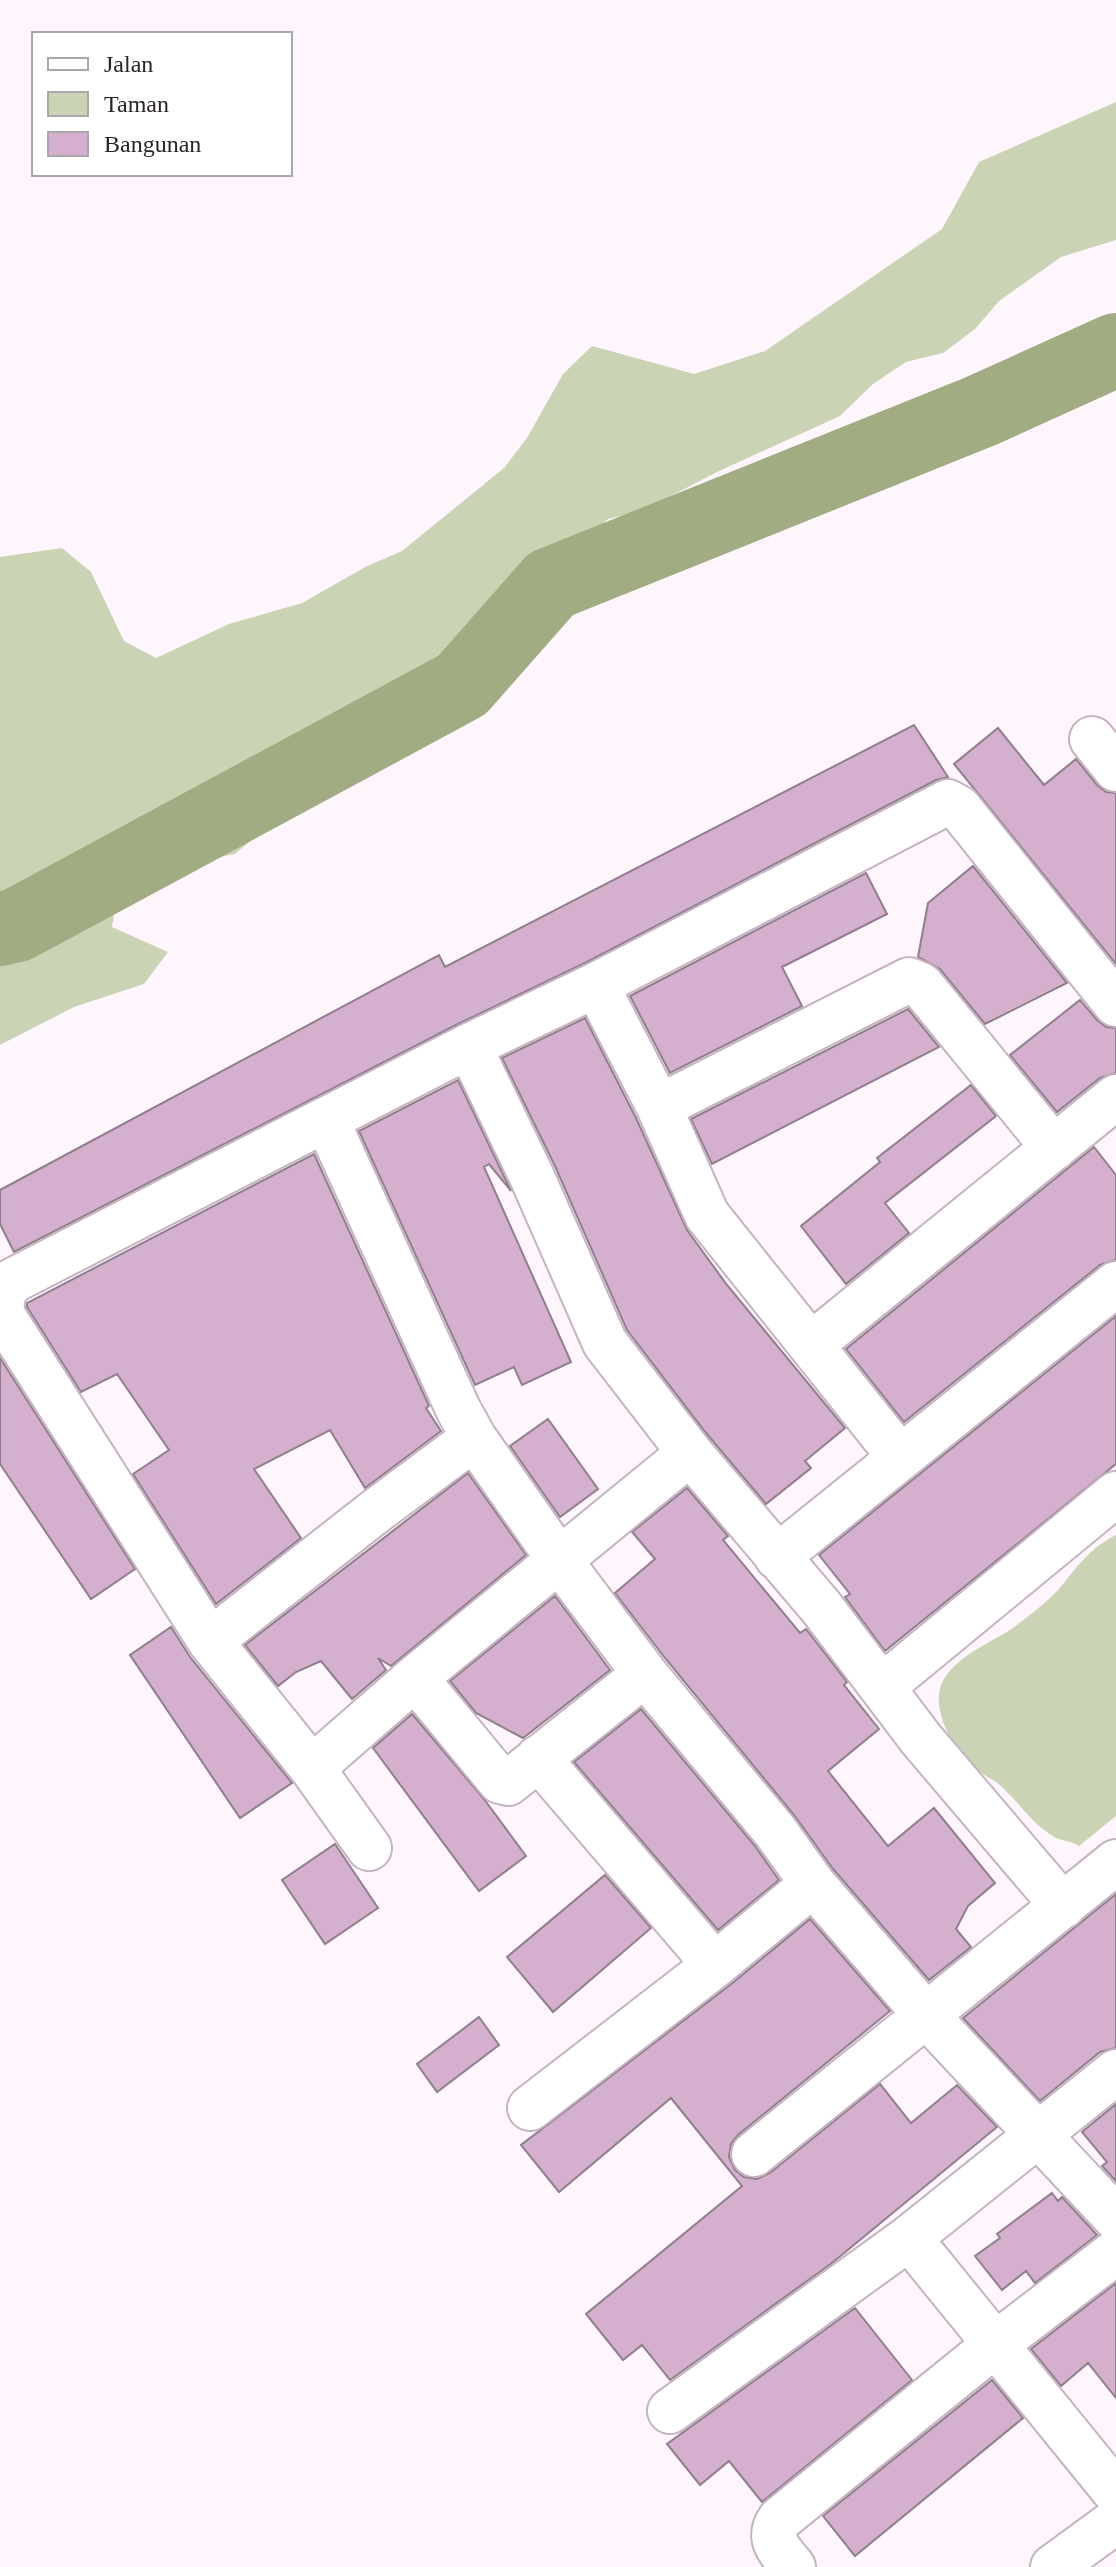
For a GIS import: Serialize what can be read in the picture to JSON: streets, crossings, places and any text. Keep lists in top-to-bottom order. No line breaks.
{"legend":["Jalan","Taman","Bangunan"]}
